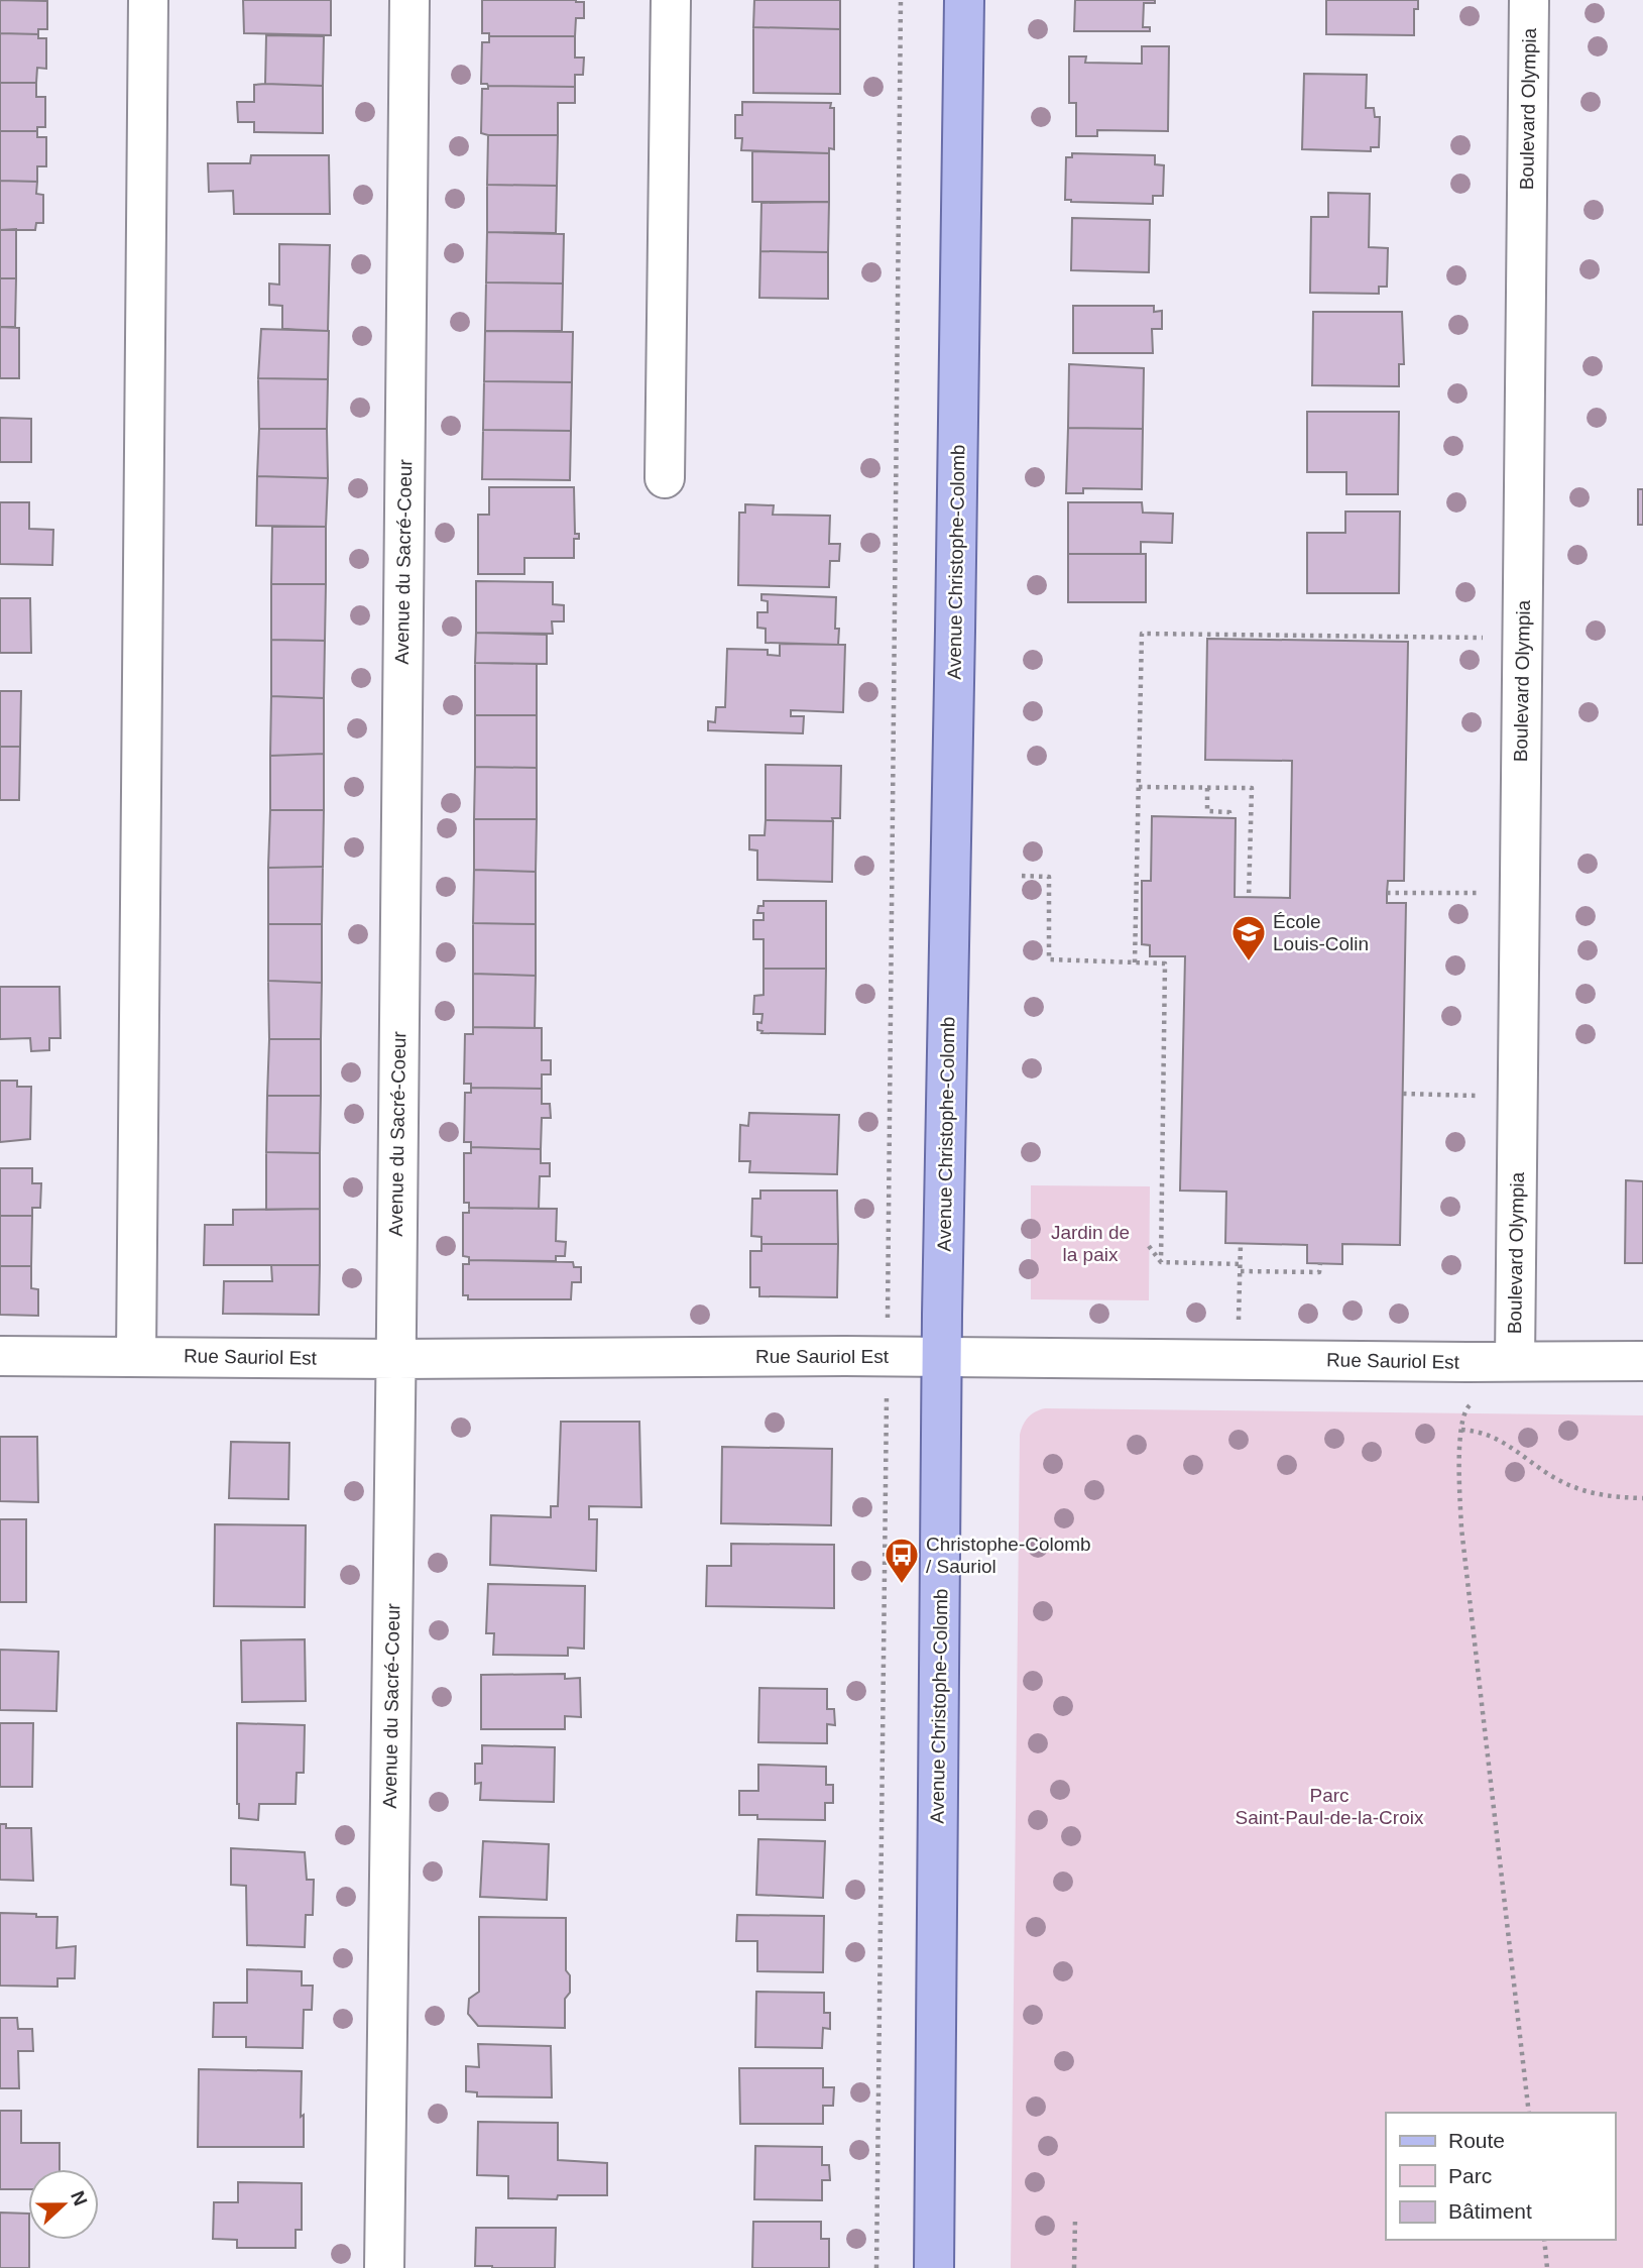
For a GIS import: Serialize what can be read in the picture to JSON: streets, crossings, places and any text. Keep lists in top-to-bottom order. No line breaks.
{"streets":{"main road":["Avenue Christophe-Colomb"],"street":["Boulevard Olympia","Avenue du Sacré-Coeur","Rue Sauriol Est"]},"crossings":[["Boulevard Olympia","Rue Sauriol Est"],["Avenue du Sacré-Coeur","Rue Sauriol Est"],["Avenue Christophe-Colomb","Rue Sauriol Est"]],"parks":["Jardin de la paix","Parc Saint-Paul-de-la-Croix"],"places":{"school or university":["École Louis-Colin"],"bus stop":["Christophe-Colomb / Sauriol"]},"legend":["Route","Parc","Bâtiment"],"north":"right"}
